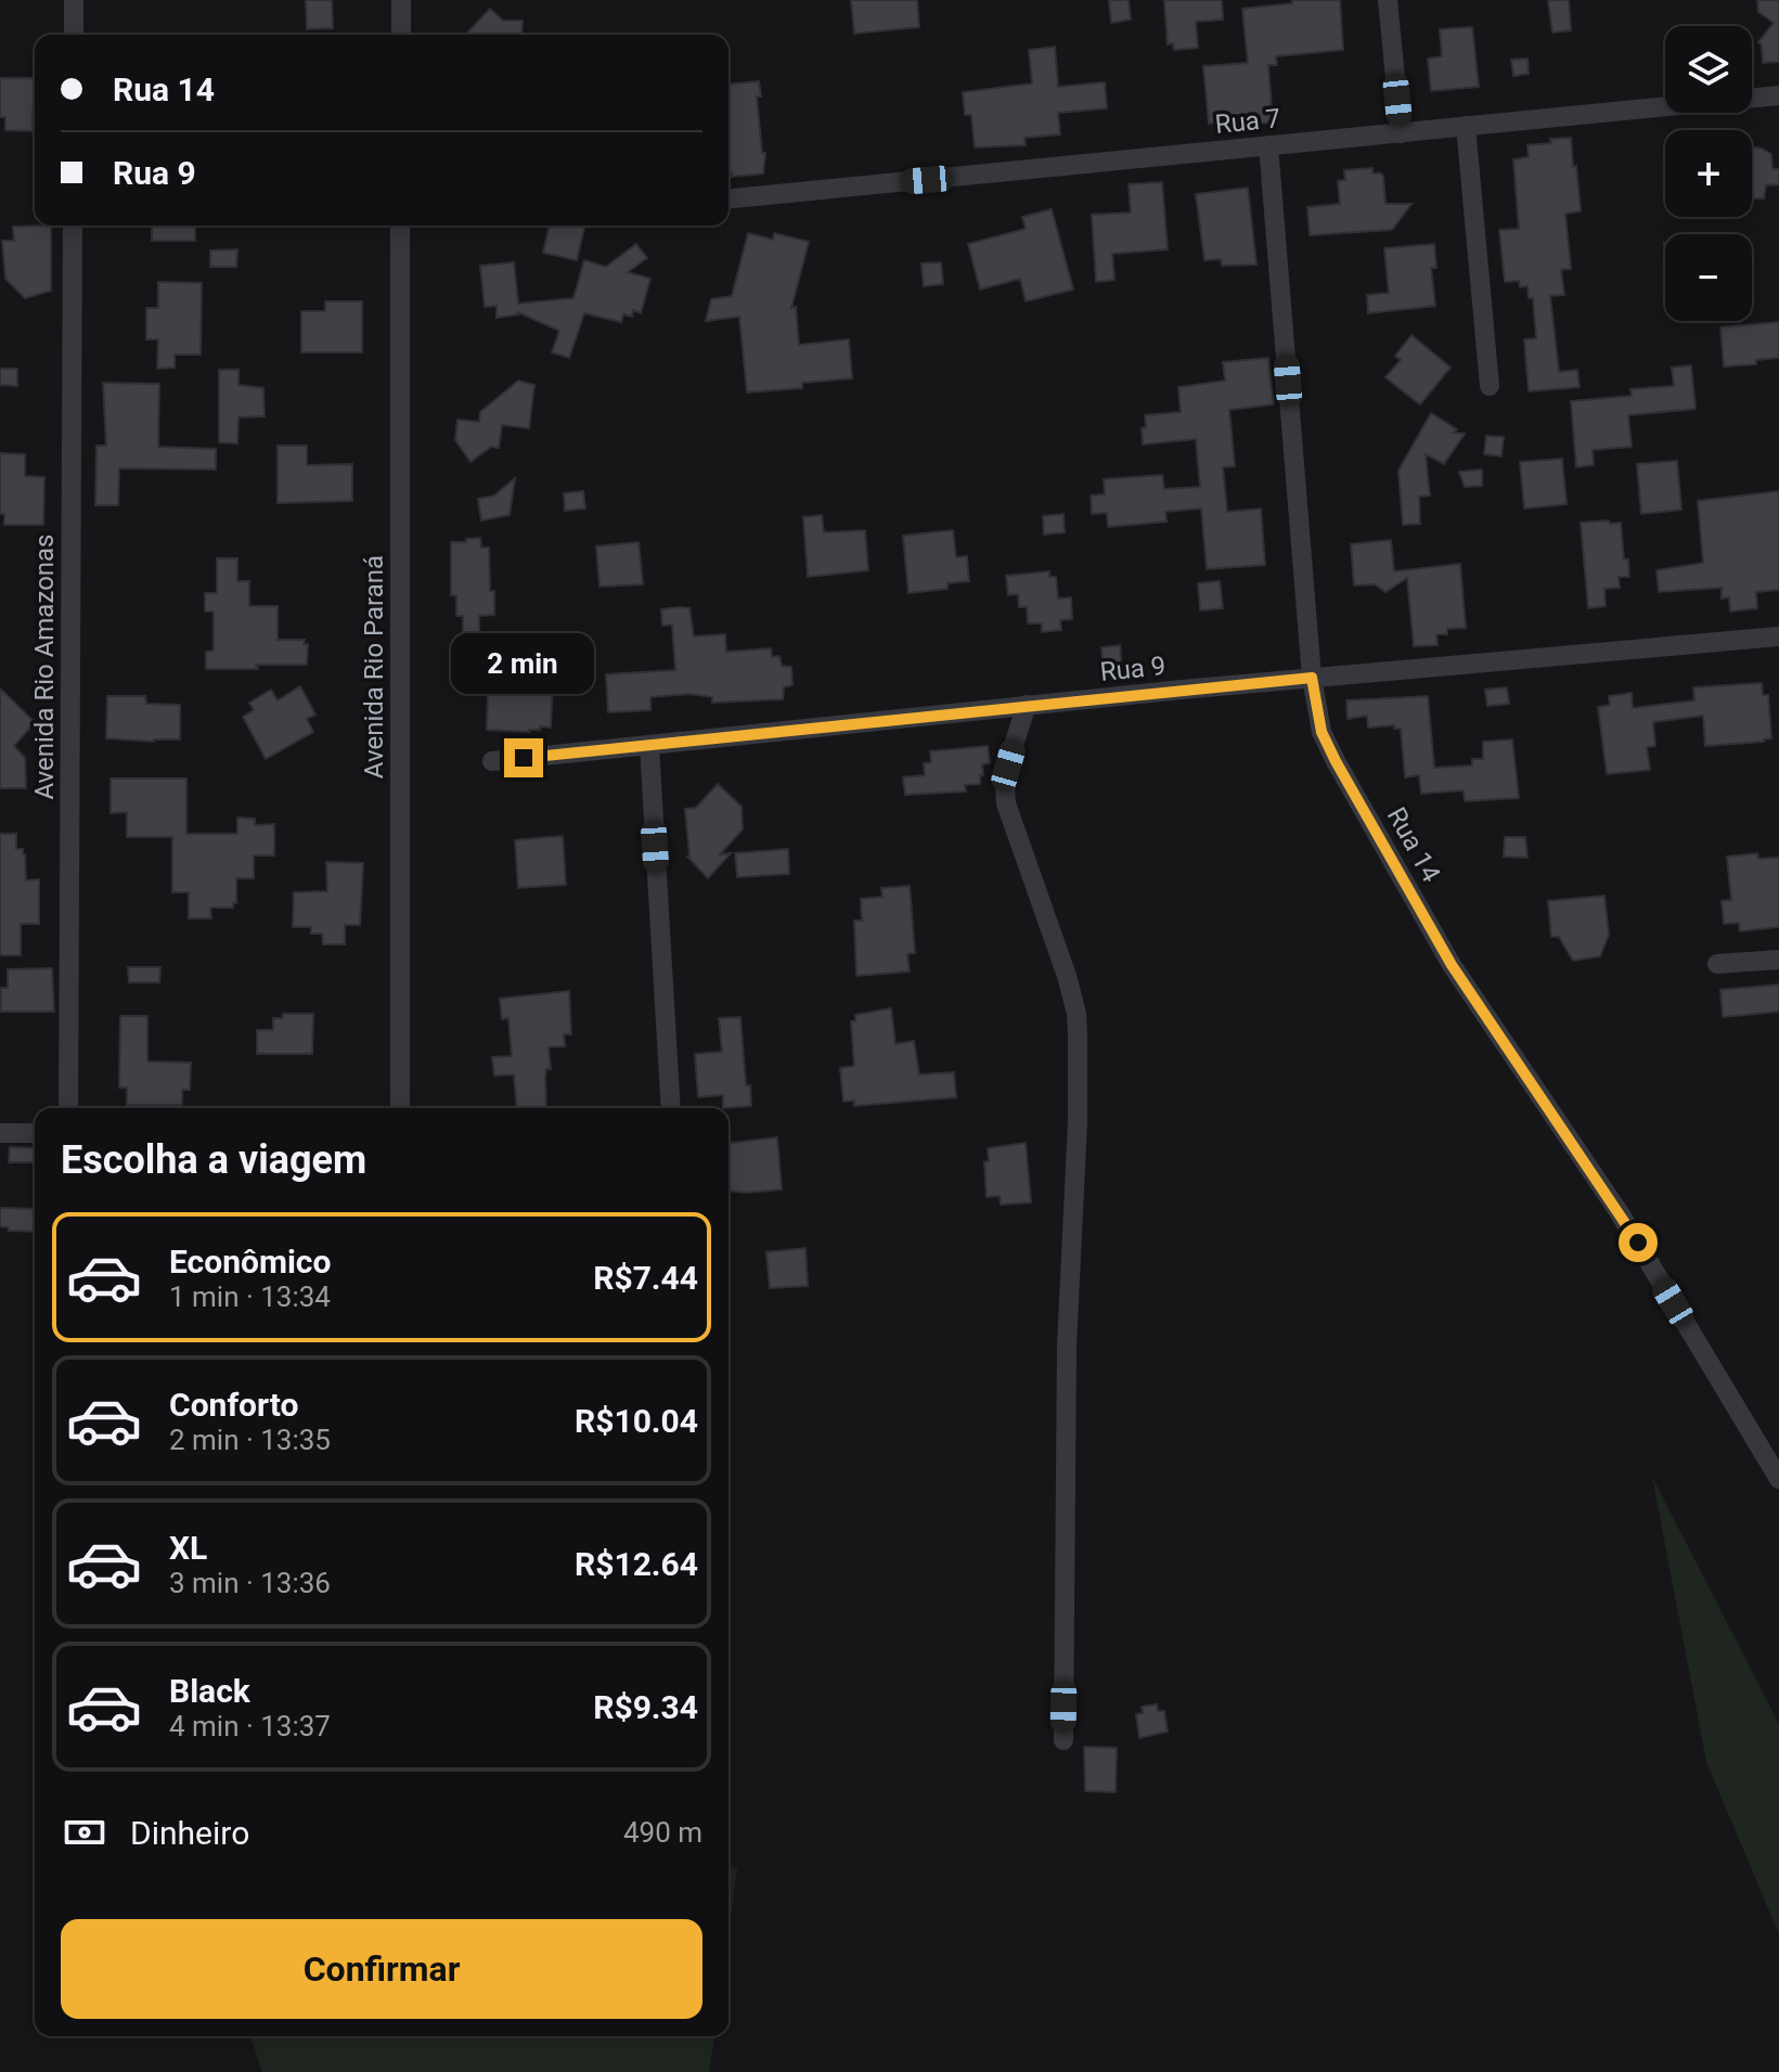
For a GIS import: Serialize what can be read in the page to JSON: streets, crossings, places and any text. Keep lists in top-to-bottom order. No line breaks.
{"streets":{"street":["Rua 7","Avenida Rio Amazonas","Avenida Rio Paraná","Rua 9","Rua 14"]},"crossings":[["Rua 7","Rua 14"],["Rua 9","Rua 14"]],"page":{"map_buttons":["+","−"],"banner":["Rua 14","Rua 9"],"bubble":"2 min","heading":"Escolha a viagem","list":[{"name":"Econômico","note":"1 min · 13:34","value":"R$7.44"},{"name":"Conforto","note":"2 min · 13:35","value":"R$10.04"},{"name":"XL","note":"3 min · 13:36","value":"R$12.64"},{"name":"Black","note":"4 min · 13:37","value":"R$9.34"}],"pay":["Dinheiro","490 m"],"buttons":"Confirmar"}}
